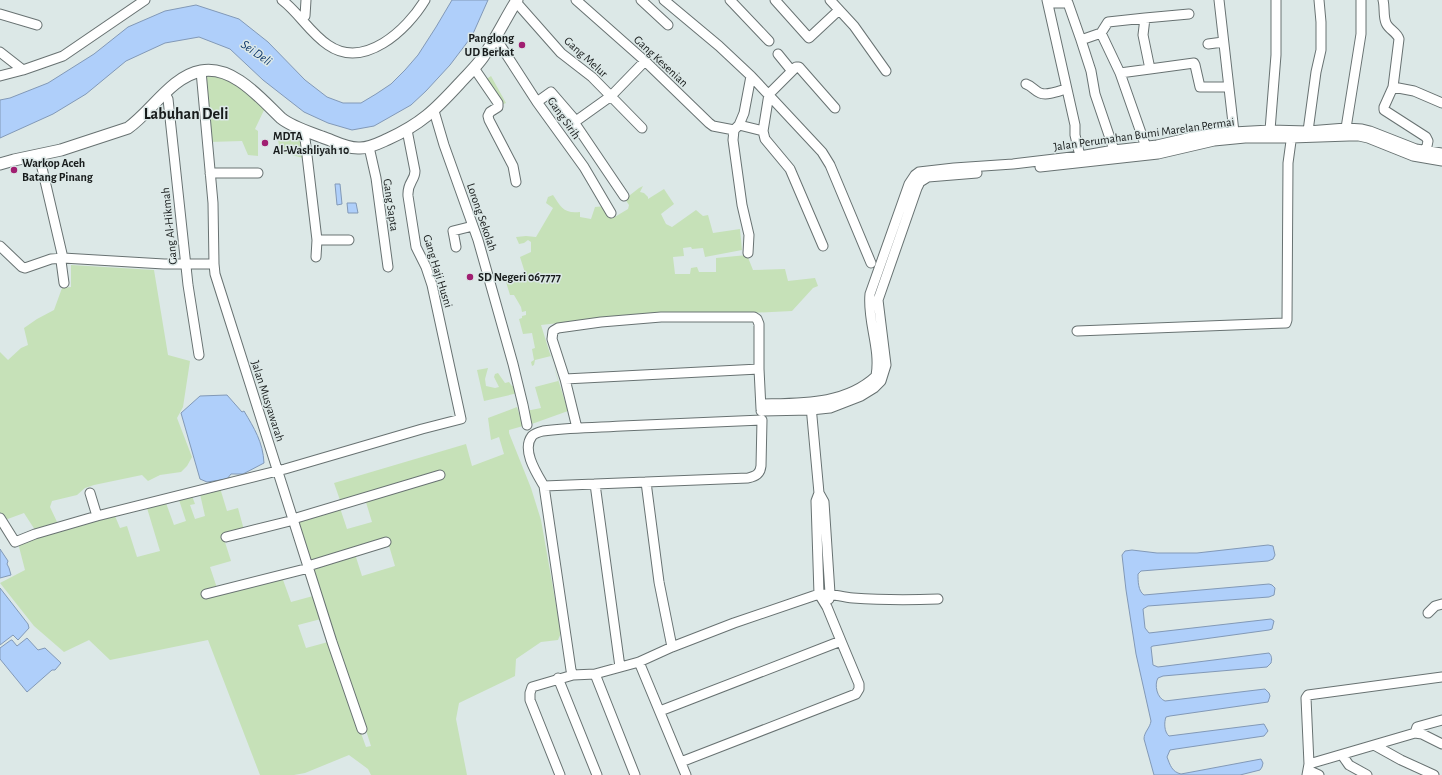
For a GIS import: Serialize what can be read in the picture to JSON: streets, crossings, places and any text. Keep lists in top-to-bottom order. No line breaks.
{"streets":{"street":["Gang Melur","Gang Kesenian","Gang Sirih","Jalan Perumahan Bumi Marelan Permai","Gang Sapta","Lorong Sekolah","Gang Al-Hikmah","Gang Haji Husni","Jalan Musyawarah"]},"crossings":[["Gang Haji Husni","Jalan Musyawarah"]],"districts":["Labuhan Deli"],"water":["Sei Deli"],"places":["Panglong UD Berkat","MDTA Al-Washliyah 10","Warkop Aceh Batang Pinang","SD Negeri 067777"]}
